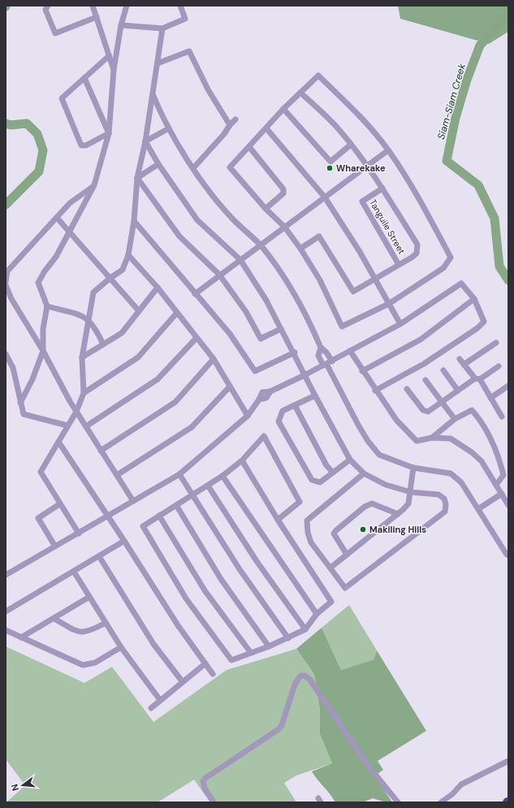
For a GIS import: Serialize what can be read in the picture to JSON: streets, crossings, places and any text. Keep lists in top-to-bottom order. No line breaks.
{"streets":{"street":["Tanguile Street"]},"water":["Siam-Siam Creek"],"places":["Wharekake","Makiling Hills"],"north":"left"}
